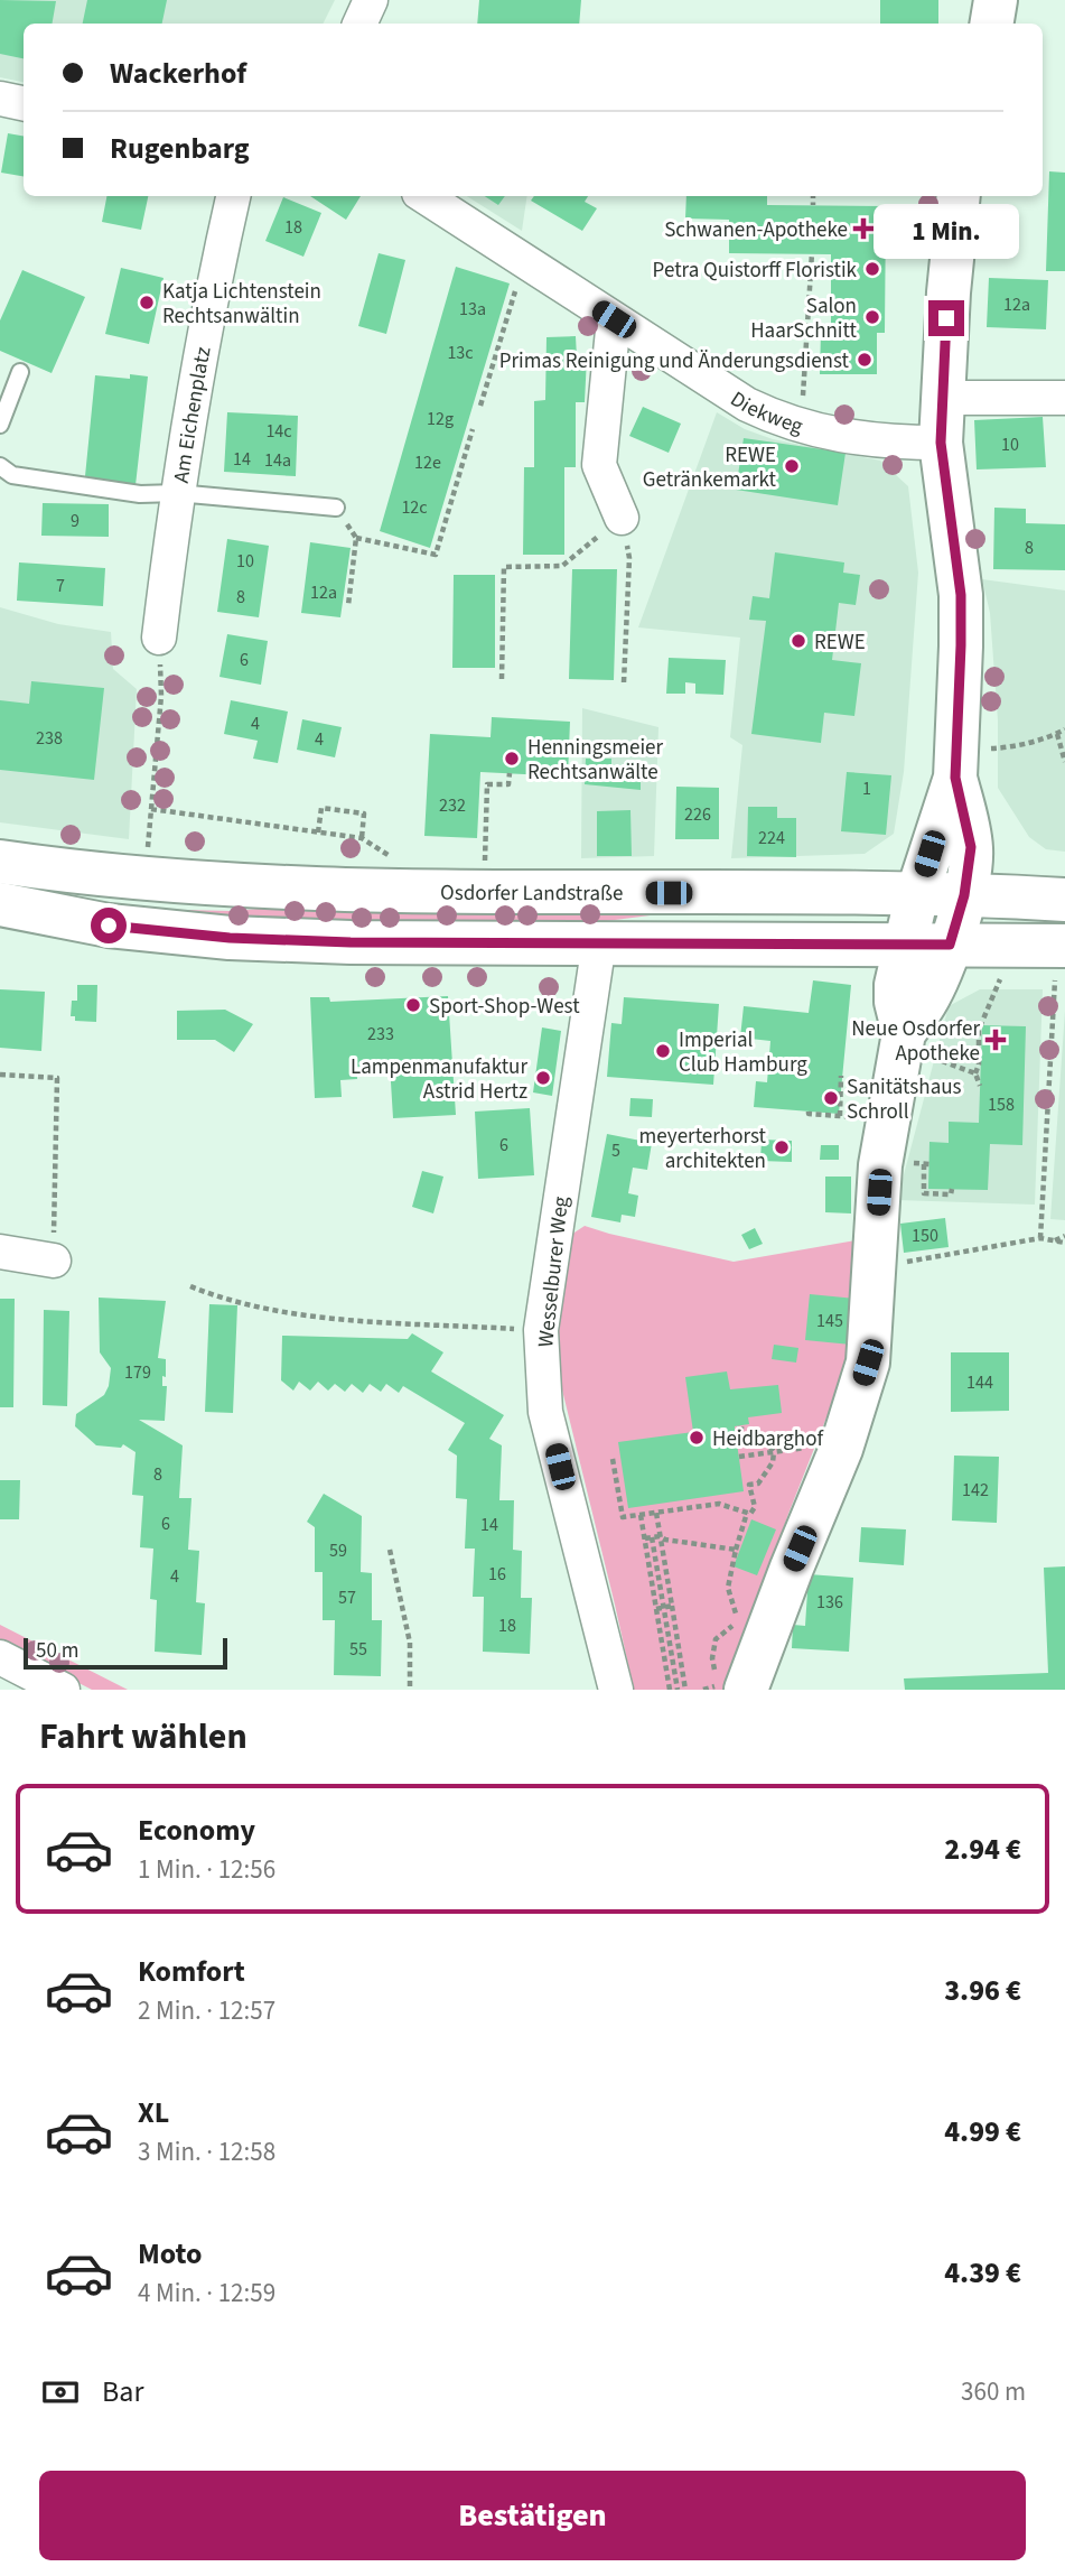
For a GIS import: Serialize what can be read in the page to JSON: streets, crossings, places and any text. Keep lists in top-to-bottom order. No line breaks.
{"streets":{"main road":["Osdorfer Landstraße"],"street":["Diekweg","Am Eichenplatz","Wesselburer Weg"]},"places":{"health":["Schwanen-Apotheke","Neue Osdorfer Apotheke"],"other":["Petra Quistorff Floristik","Katja Lichtenstein Rechtsanwältin","Salon HaarSchnitt","Primas Reinigung und Änderungsdienst","REWE Getränkemarkt","REWE","Henningsmeier Rechtsanwälte","Sport-Shop-West","Imperial Club Hamburg","Lampenmanufaktur Astrid Hertz","Sanitätshaus Schroll","meyerterhorst architekten","Heidbarghof"]},"house_numbers":["18","12a","13a","13c","12g","14c","10","14","14a","12e","12c","9","8","10","7","12a","8","6","4","238","4","1","232","226","224","233","158","6","5","150","145","179","144","8","142","6","14","59","16","4","57","136","18","55"],"scale_bar":"50 m","page":{"banner":["Wackerhof","Rugenbarg"],"bubble":"1 Min.","scale":"50 m","heading":"Fahrt wählen","list":[{"name":"Economy","note":"1 Min. · 12:56","value":"2.94 €"},{"name":"Komfort","note":"2 Min. · 12:57","value":"3.96 €"},{"name":"XL","note":"3 Min. · 12:58","value":"4.99 €"},{"name":"Moto","note":"4 Min. · 12:59","value":"4.39 €"}],"pay":["Bar","360 m"],"buttons":"Bestätigen"}}
